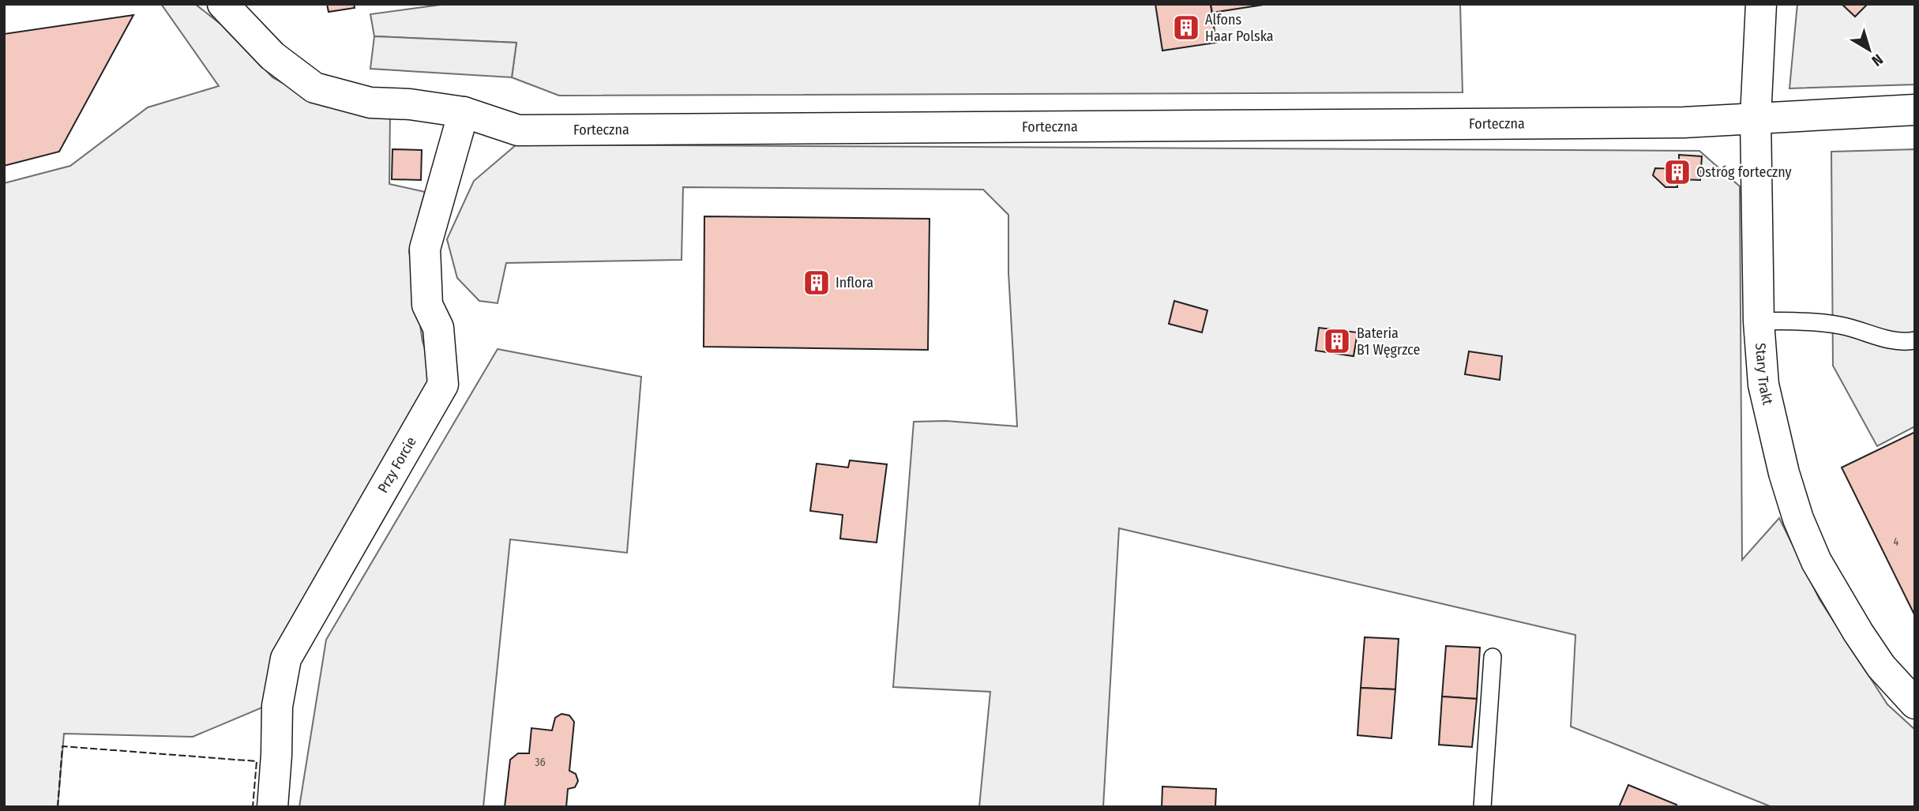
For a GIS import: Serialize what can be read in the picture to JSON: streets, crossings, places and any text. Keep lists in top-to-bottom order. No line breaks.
{"streets":{"street":["Forteczna","Stary Trakt","Przy Forcie"]},"crossings":[["Forteczna","Stary Trakt"],["Forteczna","Przy Forcie"]],"places":{"building":["Alfons Haar Polska","Ostróg forteczny","Inflora","Bateria B1 Węgrzce"]},"house_numbers":["4","36"],"north":"bottom right"}
